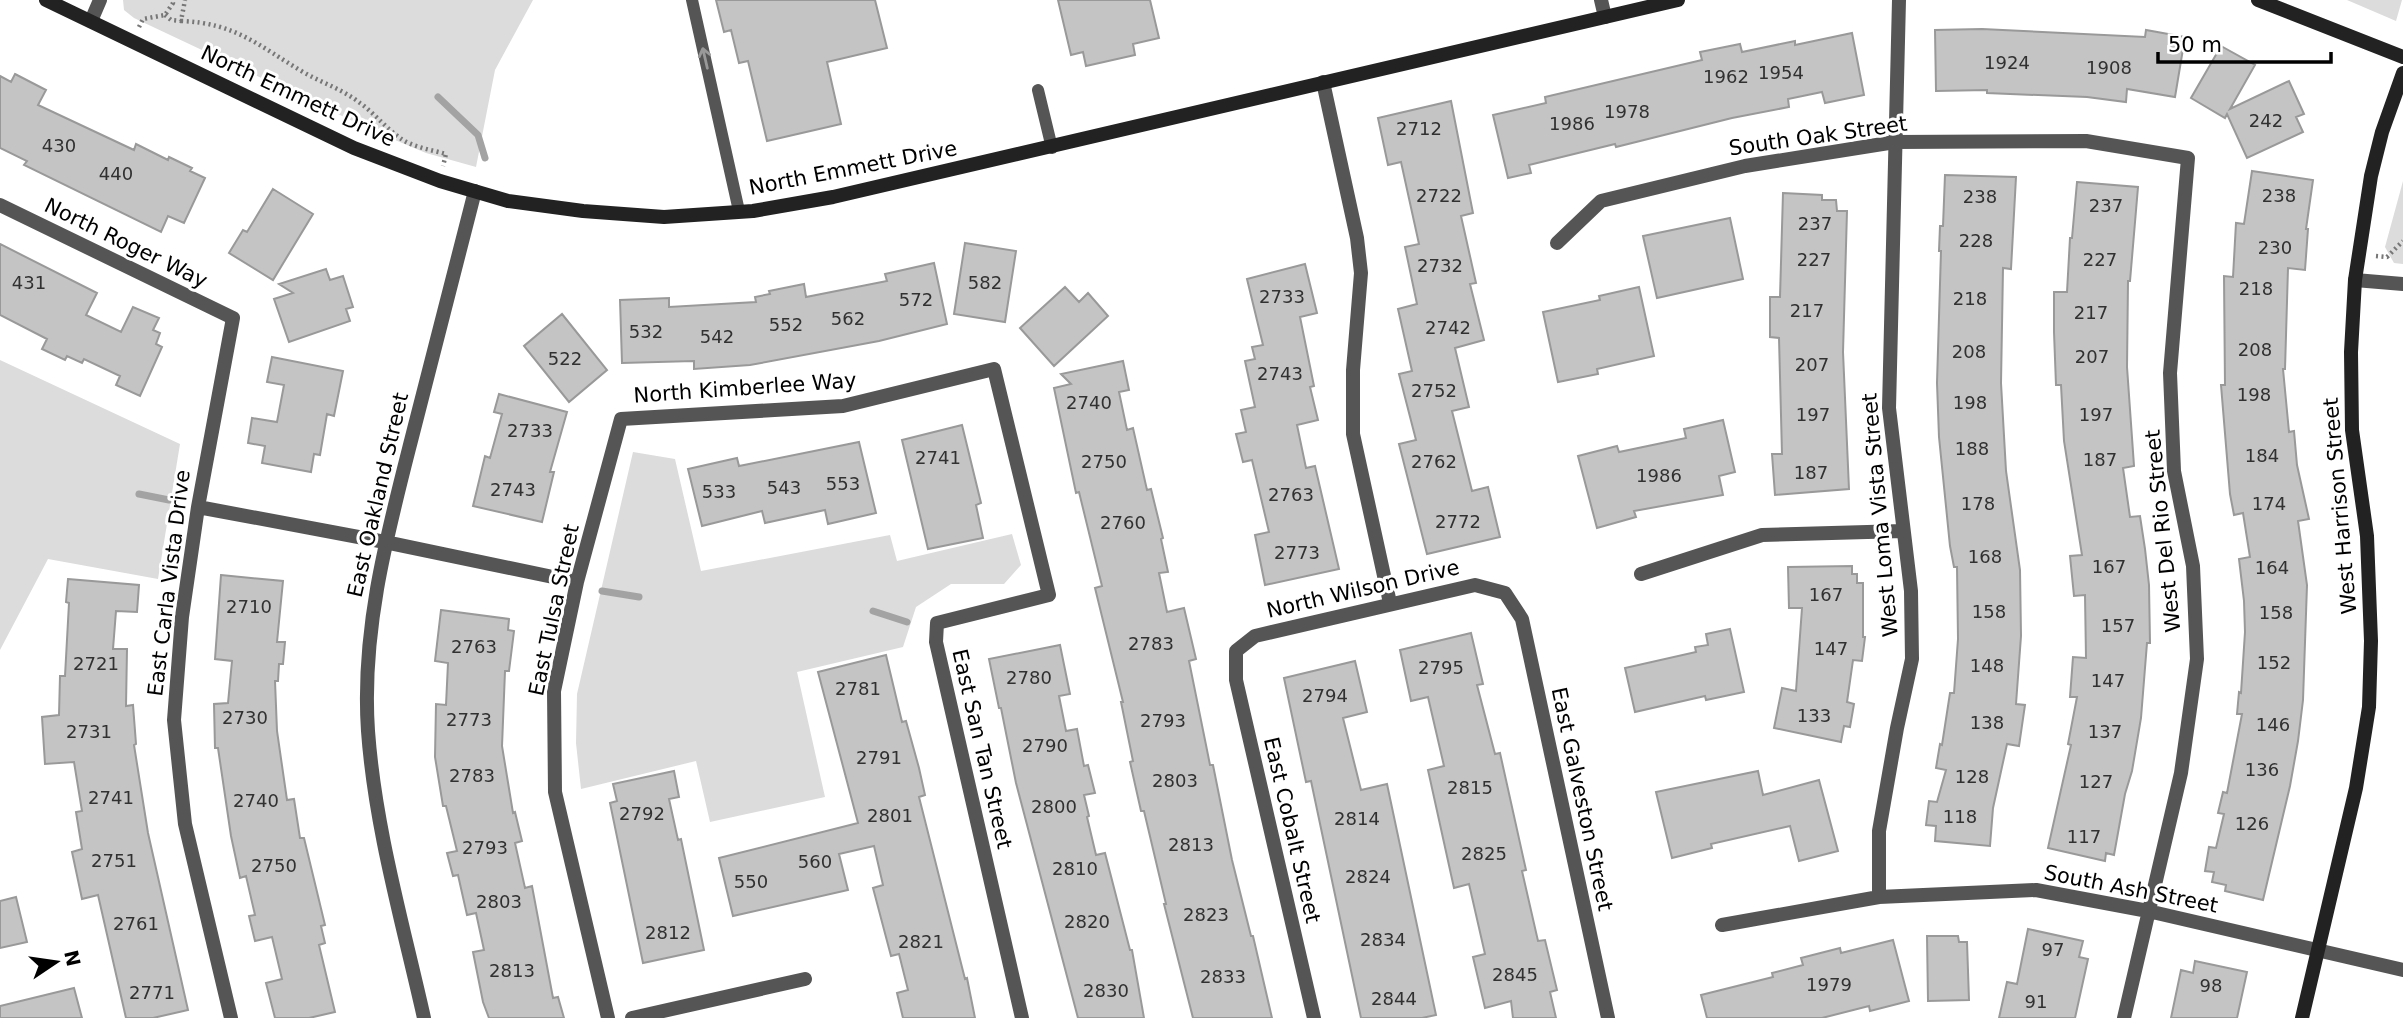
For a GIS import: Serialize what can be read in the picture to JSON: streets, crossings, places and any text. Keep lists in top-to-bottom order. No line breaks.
{"streets":{"street":["North Emmett Drive","South Oak Street","North Roger Way","North Kimberlee Way","East Oakland Street","West Harrison Street","West Loma Vista Street","West Del Rio Street","East Carla Vista Drive","North Wilson Drive","East Tulsa Street","East San Tan Street","East Galveston Street","East Cobalt Street","South Ash Street"]},"crossings":[["North Emmett Drive","East Oakland Street"],["South Oak Street","West Loma Vista Street"],["South Oak Street","West Del Rio Street"],["North Roger Way","East Carla Vista Drive"],["North Kimberlee Way","East Tulsa Street"],["North Kimberlee Way","East San Tan Street"],["West Harrison Street","South Ash Street"],["West Loma Vista Street","South Ash Street"],["West Del Rio Street","South Ash Street"],["North Wilson Drive","East Galveston Street"],["North Wilson Drive","East Cobalt Street"]],"house_numbers":["1924","1908","1954","1962","1978","242","1986","2712","430","440","2722","238","238","237","237","228","230","227","227","2732","431","582","218","2733","218","572","217","217","562","552","2742","532","542","208","208","207","522","207","2743","2752","198","2740","198","197","197","2733","188","184","2741","187","2750","2762","187","1986","553","543","2743","533","2763","178","174","2772","2760","2773","168","167","164","167","2710","158","158","157","2783","2763","147","152","2721","148","2795","2780","147","2781","2794","133","2730","2773","2793","138","146","2731","137","2790","2791","136","2783","128","2803","127","2815","2741","2740","2800","2792","2801","118","2814","126","117","2813","2793","2825","2751","560","2750","2810","2824","550","2803","2823","2820","2761","2812","2834","2821","97","2813","2845","2833","1979","98","2830","2771","2844","91"],"scale_bar":"50 m","north":"right"}
